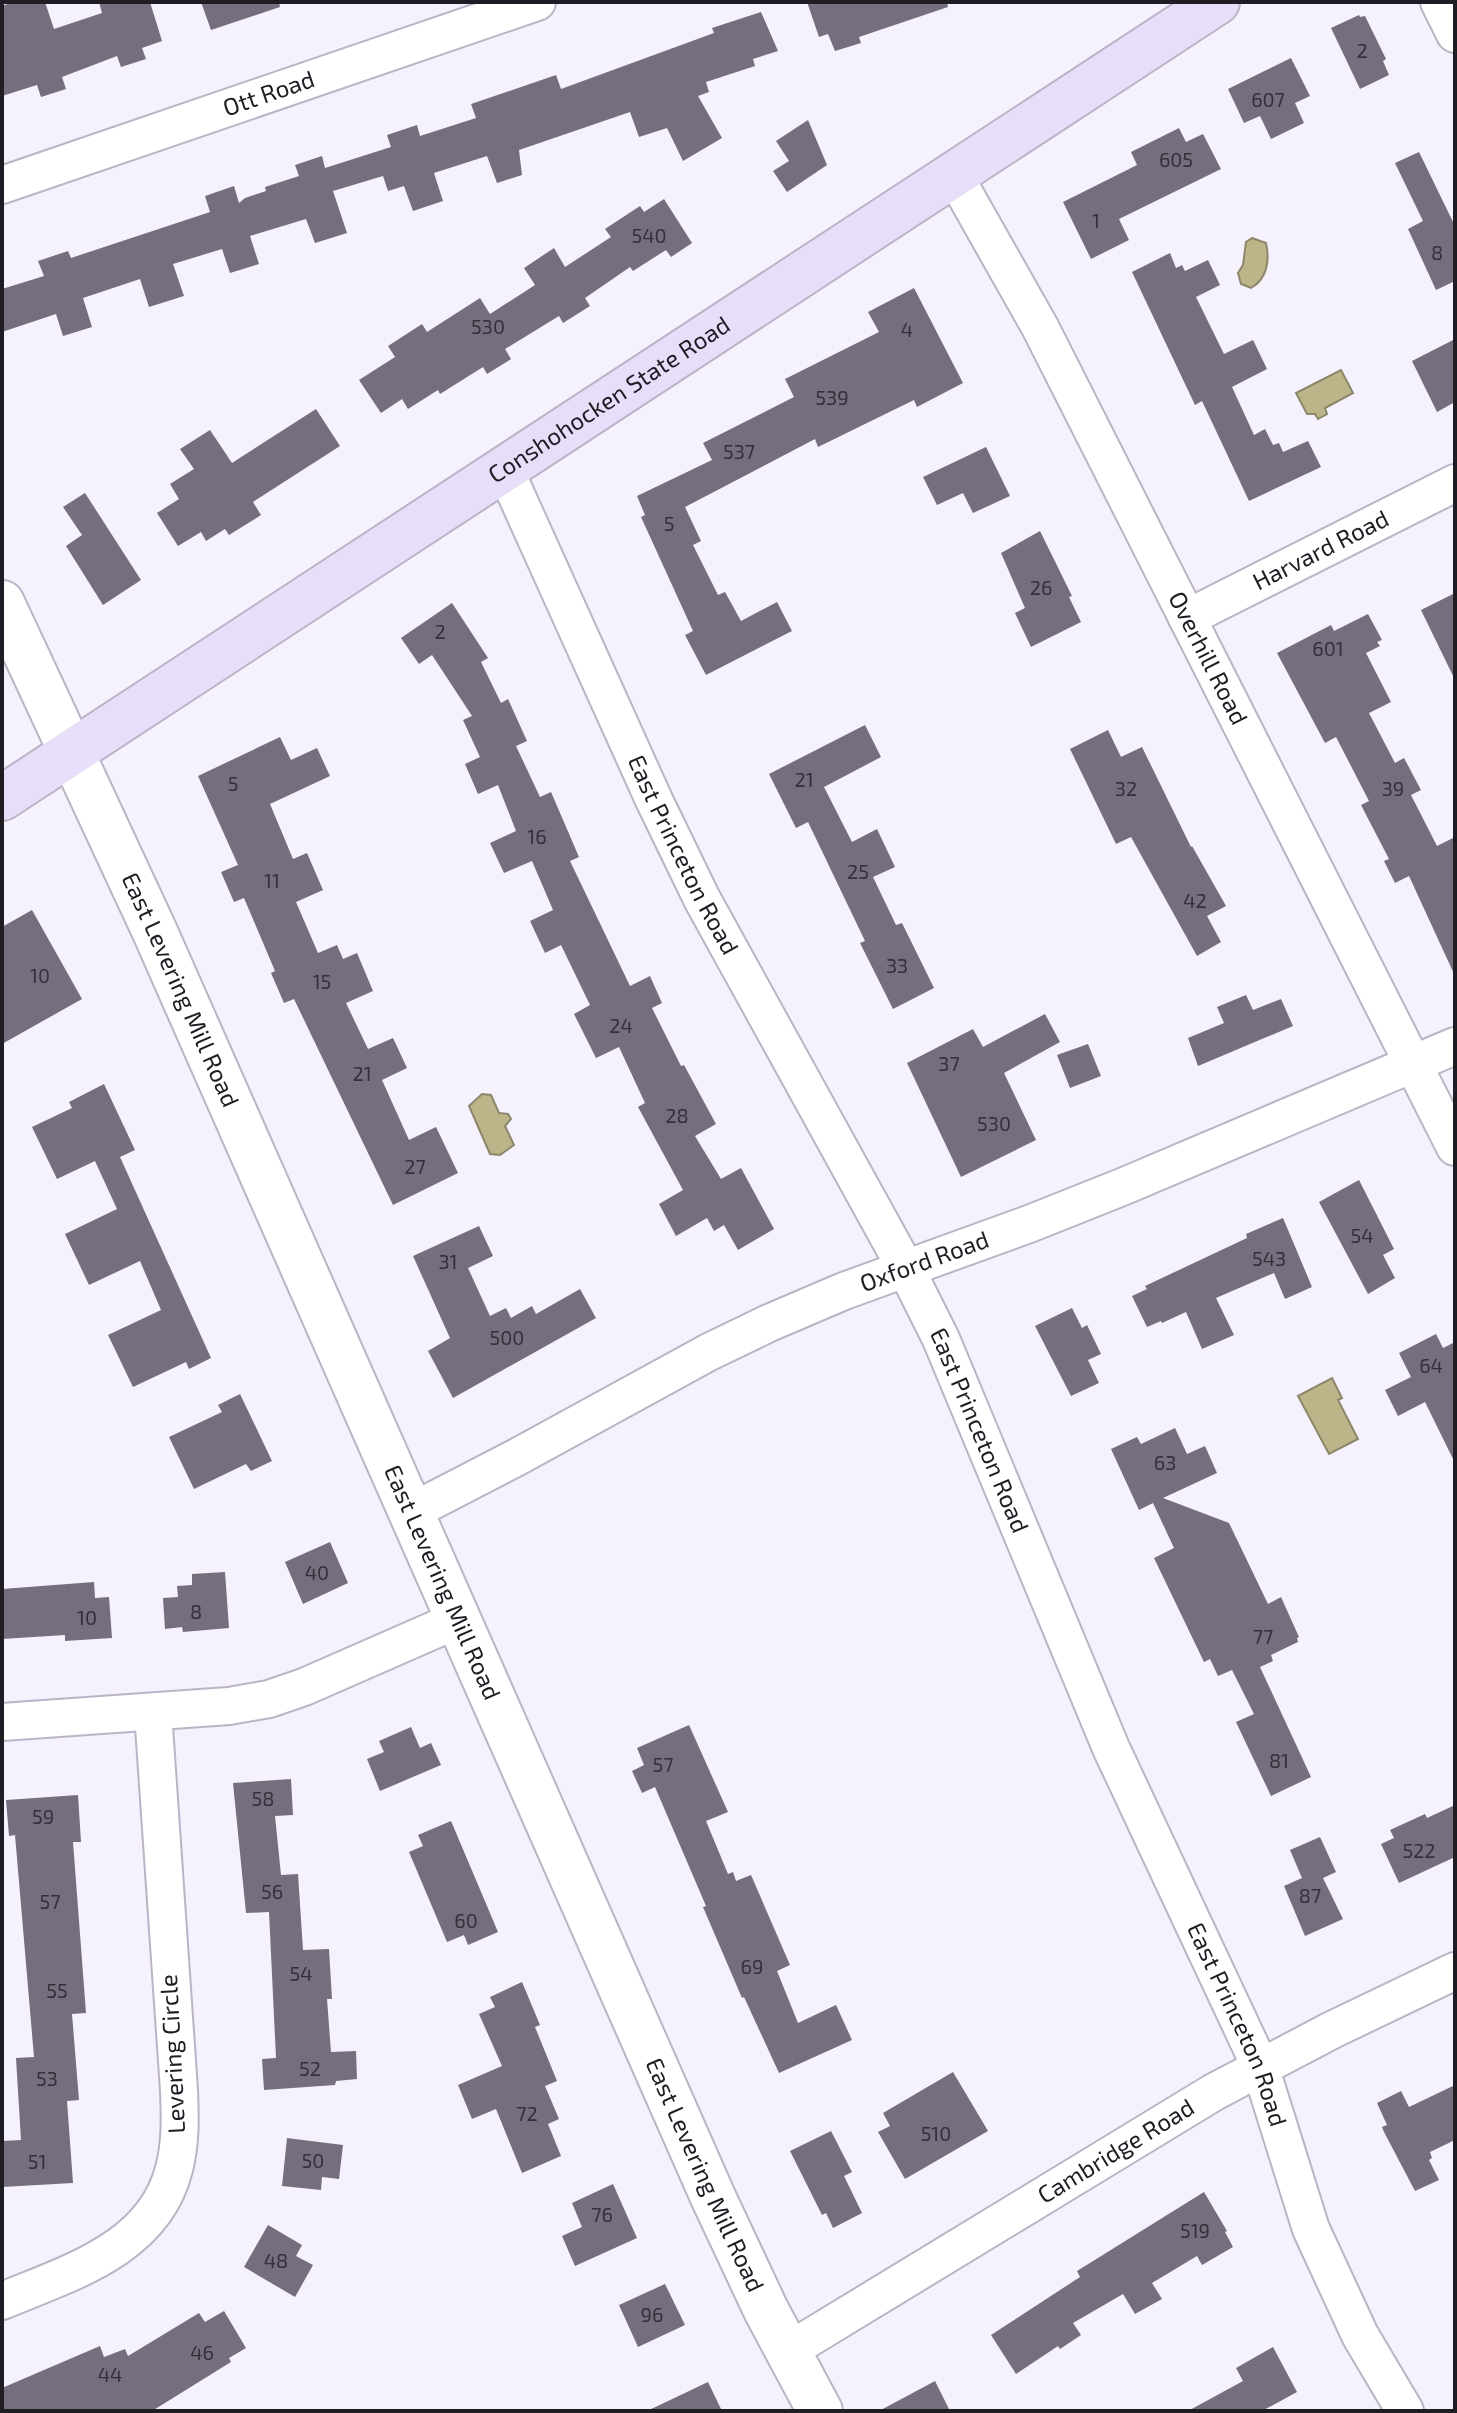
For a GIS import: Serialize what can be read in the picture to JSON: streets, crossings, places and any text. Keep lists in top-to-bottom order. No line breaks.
{"streets":{"main road":["Conshohocken State Road"],"street":["Ott Road","Harvard Road","Overhill Road","East Princeton Road","East Levering Mill Road","Oxford Road","Levering Circle","Cambridge Road"]},"crossings":[["Conshohocken State Road","Overhill Road"],["Conshohocken State Road","East Princeton Road"],["Conshohocken State Road","East Levering Mill Road"],["Harvard Road","Overhill Road"],["Overhill Road","Oxford Road"],["East Princeton Road","Oxford Road"],["East Princeton Road","Cambridge Road"],["East Levering Mill Road","Oxford Road"],["East Levering Mill Road","Cambridge Road"]],"house_numbers":["2","607","605","1","540","8","530","4","539","537","5","26","2","601","21","5","32","39","16","25","11","42","33","10","15","24","37","21","28","530","27","54","543","31","500","64","63","40","8","10","77","81","57","58","59","522","56","87","57","60","69","54","55","52","53","72","510","50","51","76","519","48","96","46","44"]}
